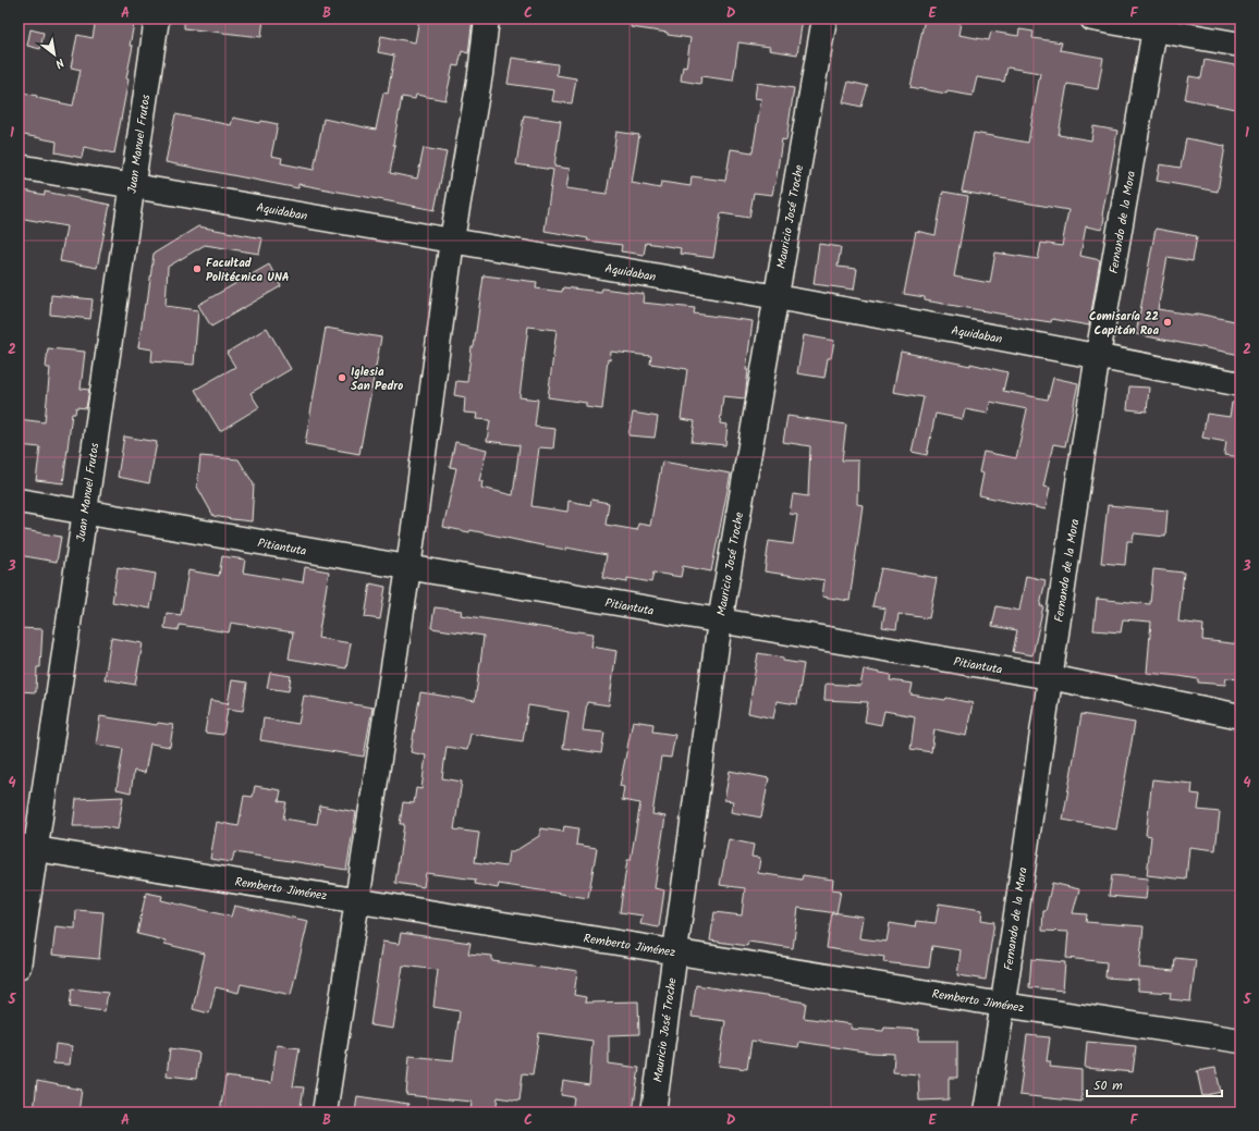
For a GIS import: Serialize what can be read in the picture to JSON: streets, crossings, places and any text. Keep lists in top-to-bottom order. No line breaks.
{"streets":{"street":["Juan Manuel Frutos","Aquidaban","Mauricio José Troche","Fernando de la Mora","Pitiantuta","Remberto Jiménez"]},"crossings":[["Juan Manuel Frutos","Aquidaban"],["Juan Manuel Frutos","Pitiantuta"],["Juan Manuel Frutos","Remberto Jiménez"],["Aquidaban","Mauricio José Troche"],["Aquidaban","Fernando de la Mora"],["Mauricio José Troche","Pitiantuta"],["Mauricio José Troche","Remberto Jiménez"],["Fernando de la Mora","Pitiantuta"],["Fernando de la Mora","Remberto Jiménez"]],"places":["Facultad Politécnica UNA","Comisaría 22 Capitán Roa","Iglesia San Pedro"],"scale_bar":"50 m","north":"bottom right","grid":{"columns":["A","B","C","D","E","F"],"rows":["1","2","3","4","5"]}}
